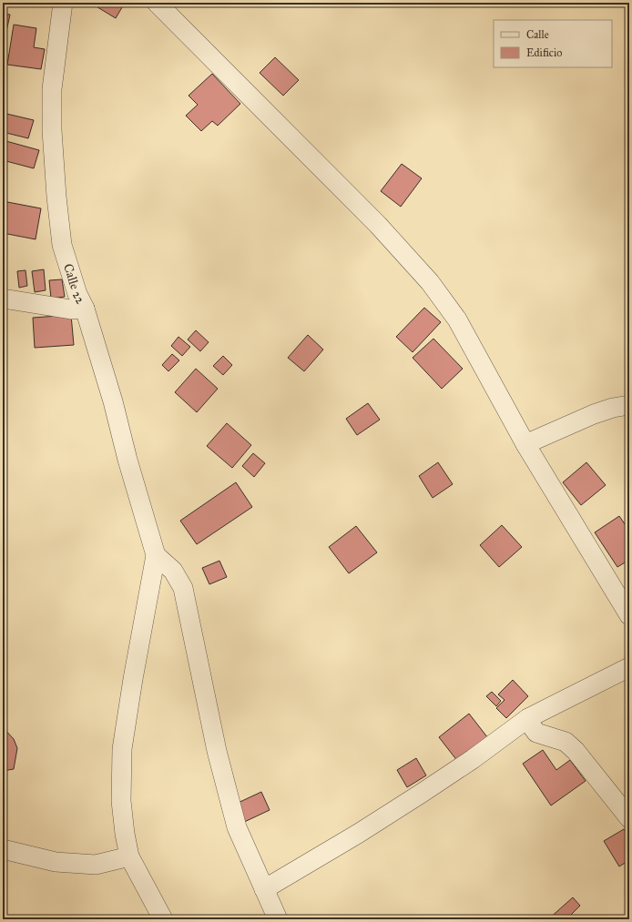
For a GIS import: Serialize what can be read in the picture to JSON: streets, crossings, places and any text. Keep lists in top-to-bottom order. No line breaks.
{"streets":{"street":["Calle 22"]},"legend":["Calle","Edificio"]}
